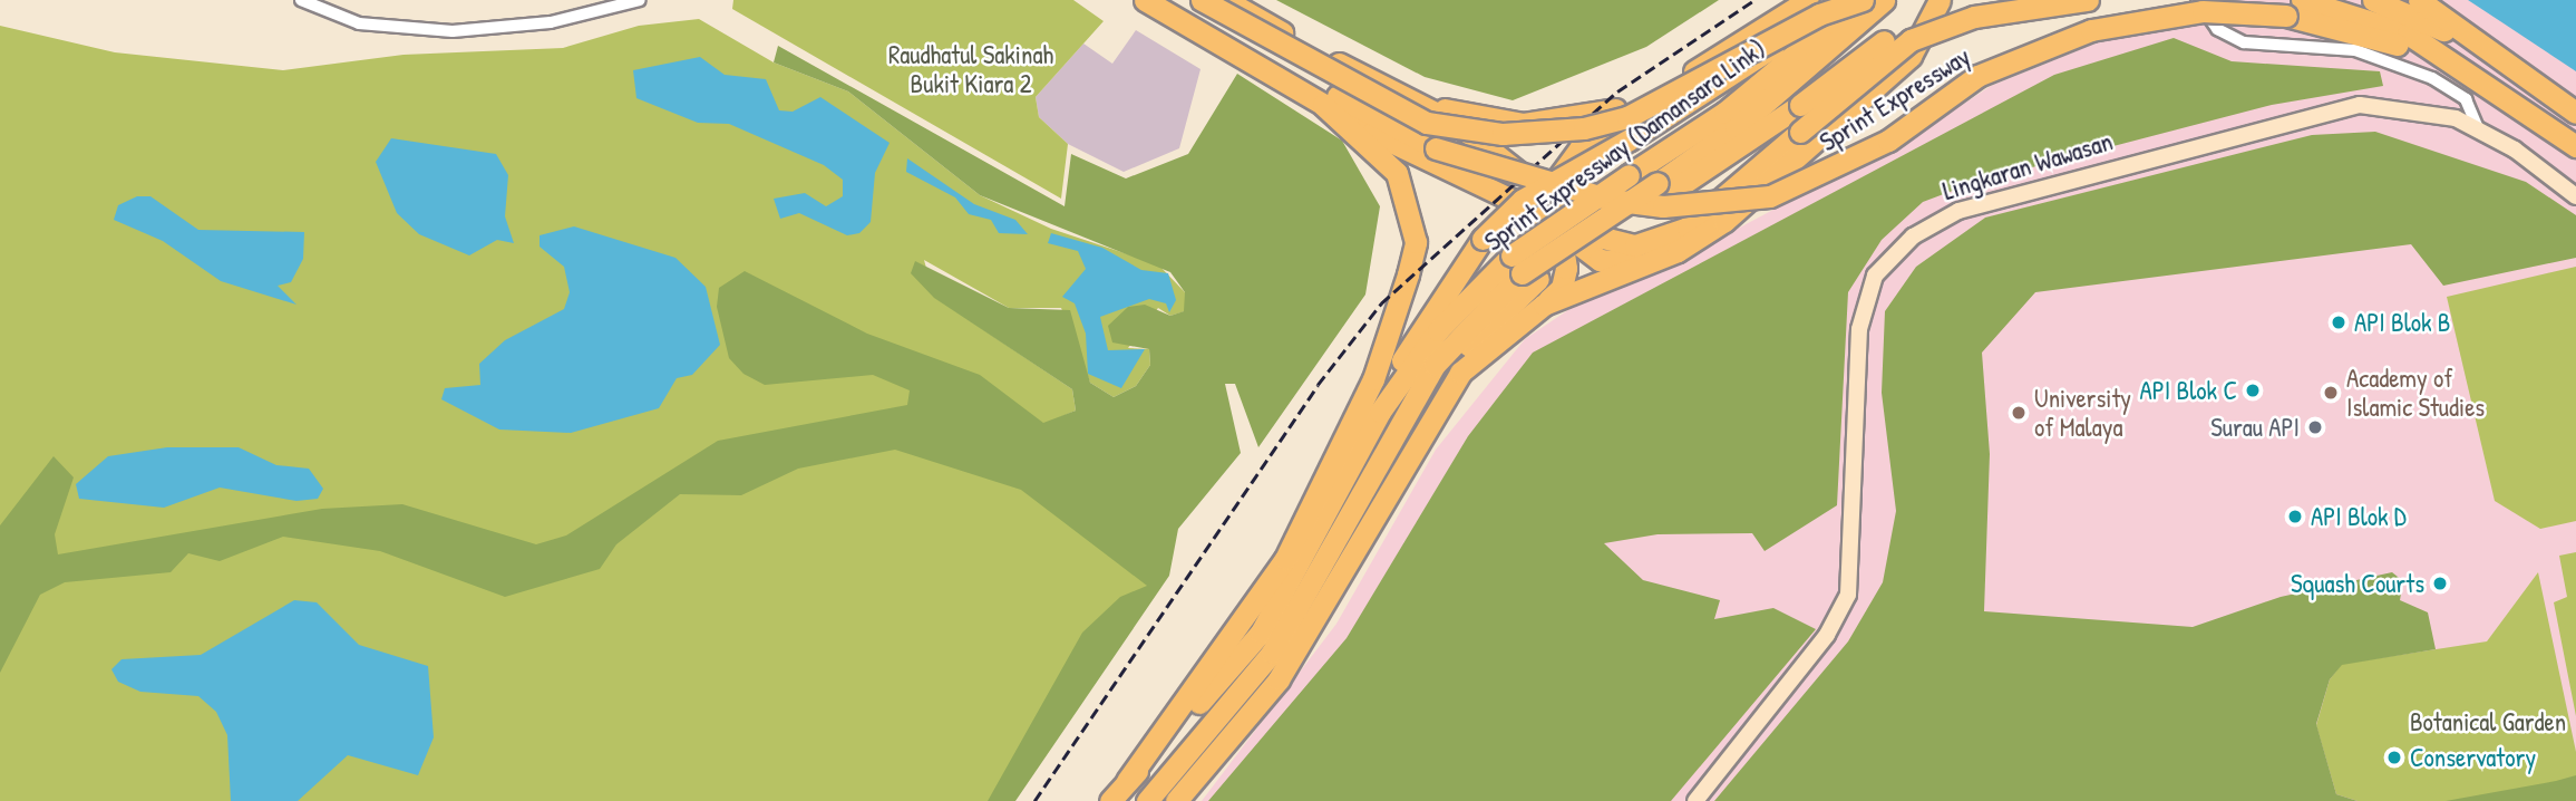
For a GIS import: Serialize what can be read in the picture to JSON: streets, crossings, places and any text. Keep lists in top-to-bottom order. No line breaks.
{"streets":{"highway":["Sprint Expressway","Sprint Expressway (Damansara Link)"],"street":["Lingkaran Wawasan"]},"parks":["Raudhatul Sakinah Bukit Kiara 2","Botanical Garden"],"places":["API Blok B","API Blok C","Academy of Islamic Studies","University of Malaya","Surau API","API Blok D","Squash Courts","Conservatory"]}
